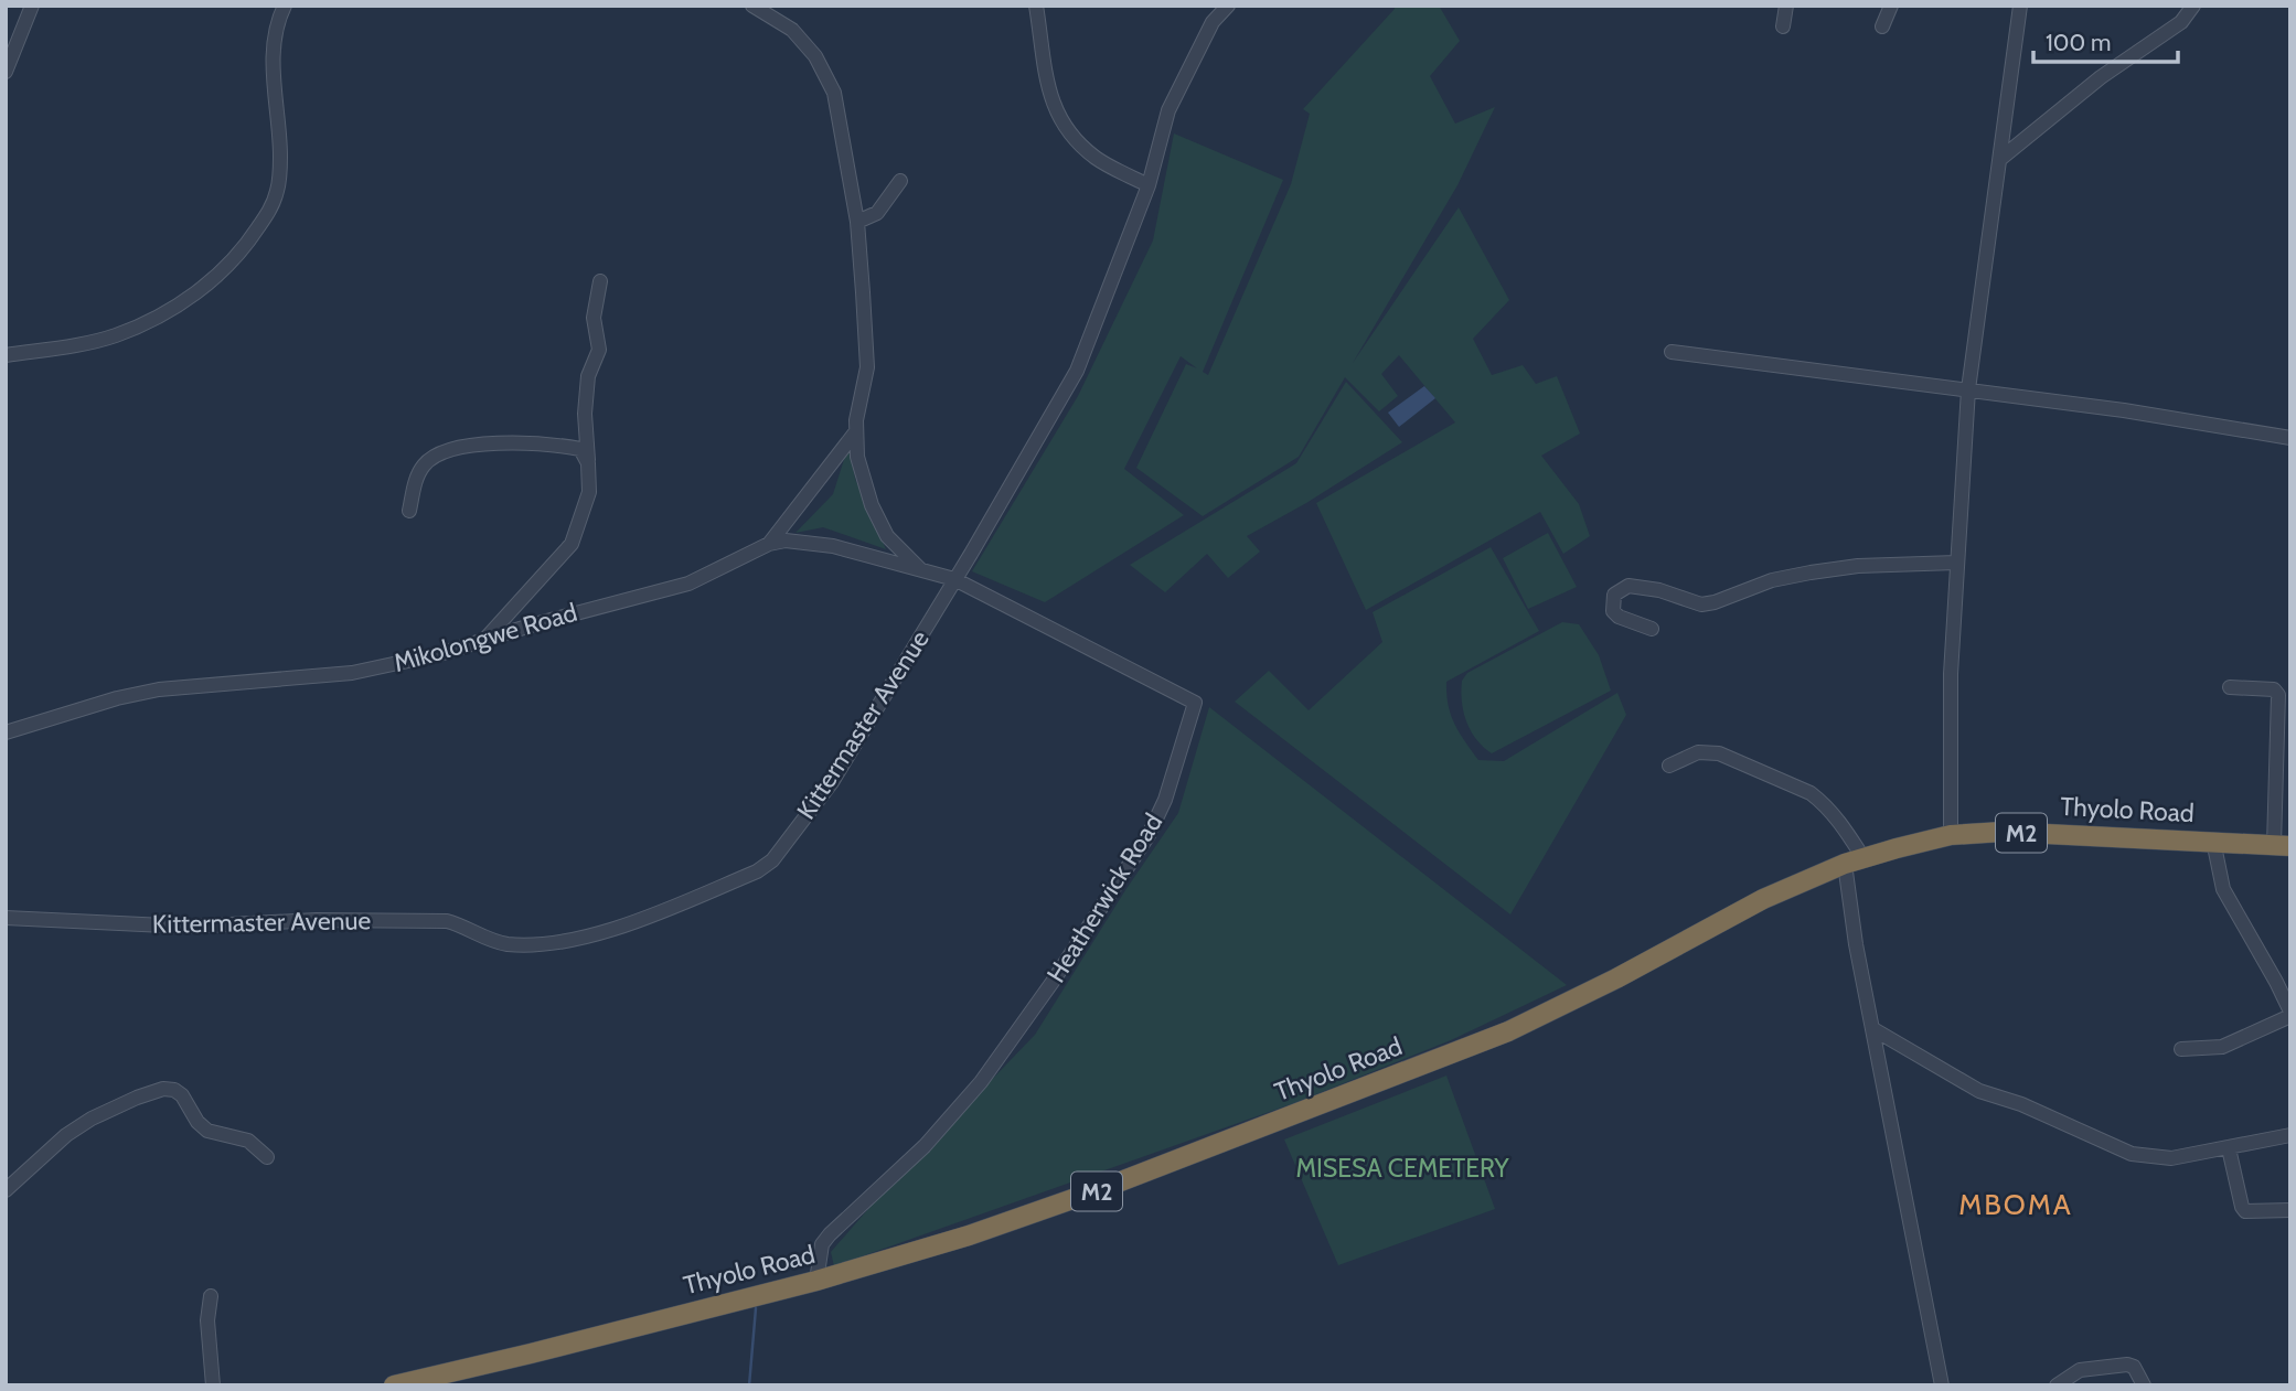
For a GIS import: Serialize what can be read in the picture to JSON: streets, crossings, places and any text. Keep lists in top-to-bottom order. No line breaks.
{"streets":{"highway":["Thyolo Road","M2"],"street":["Mikolongwe Road","Kittermaster Avenue","Heatherwick Road"]},"crossings":[["Mikolongwe Road","Kittermaster Avenue"],["Mikolongwe Road","Heatherwick Road"],["Kittermaster Avenue","Heatherwick Road"],["Thyolo Road","Heatherwick Road"]],"districts":["MBOMA"],"parks":["MISESA CEMETERY"],"scale_bar":"100 m"}
